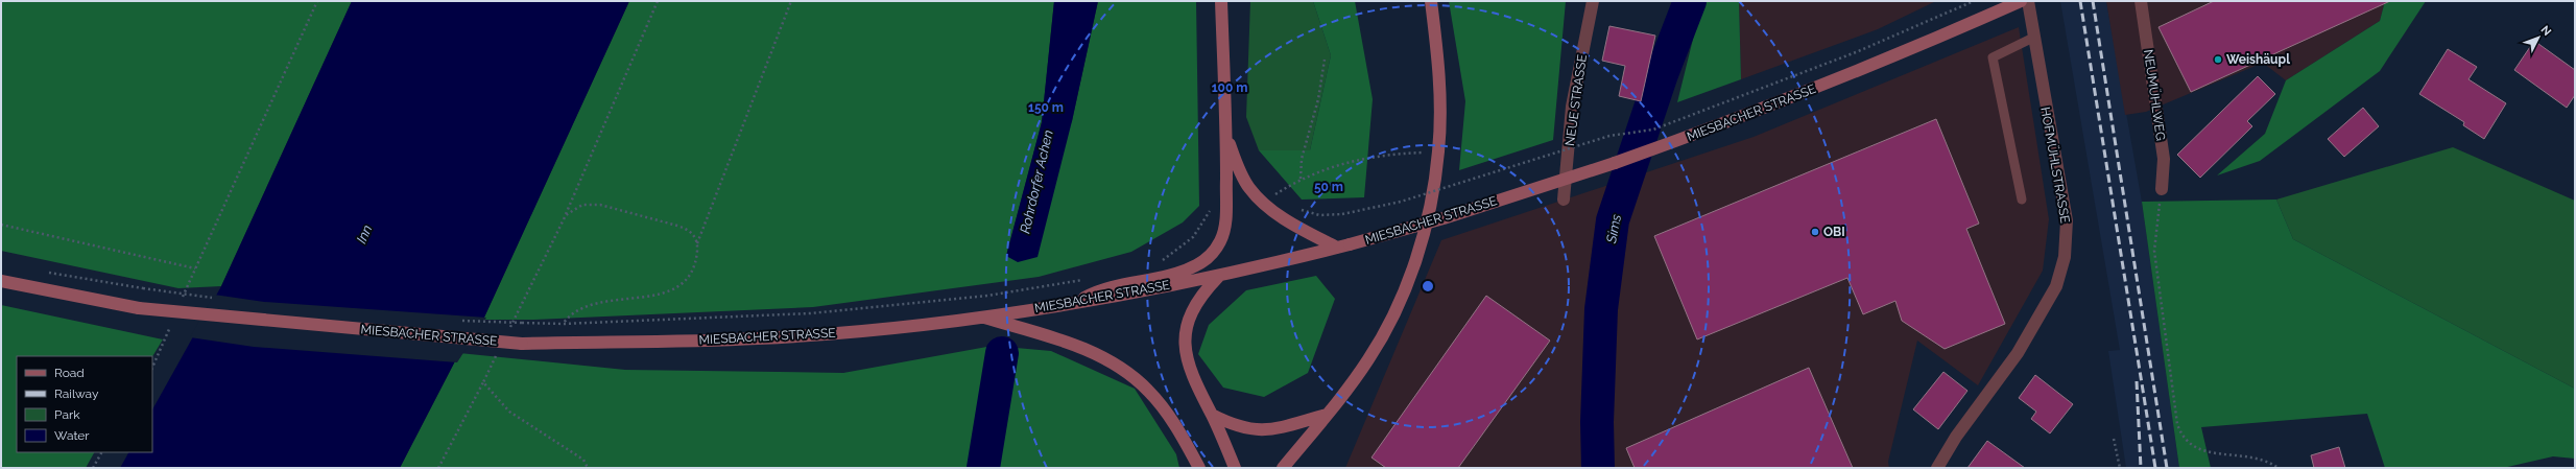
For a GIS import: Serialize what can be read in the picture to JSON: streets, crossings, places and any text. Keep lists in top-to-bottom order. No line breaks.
{"streets":{"main road":["MIESBACHER STRASSE"],"street":["NEUMÜHLWEG","NEUE STRASSE","HOFMÜHLSTRASSE"]},"water":["Rohrdorfer Achen","Sims","Inn"],"places":["Weishäupl","OBI"],"legend":["Road","Railway","Park","Water"],"north":"top right","rings":["100 m","150 m","50 m"]}
